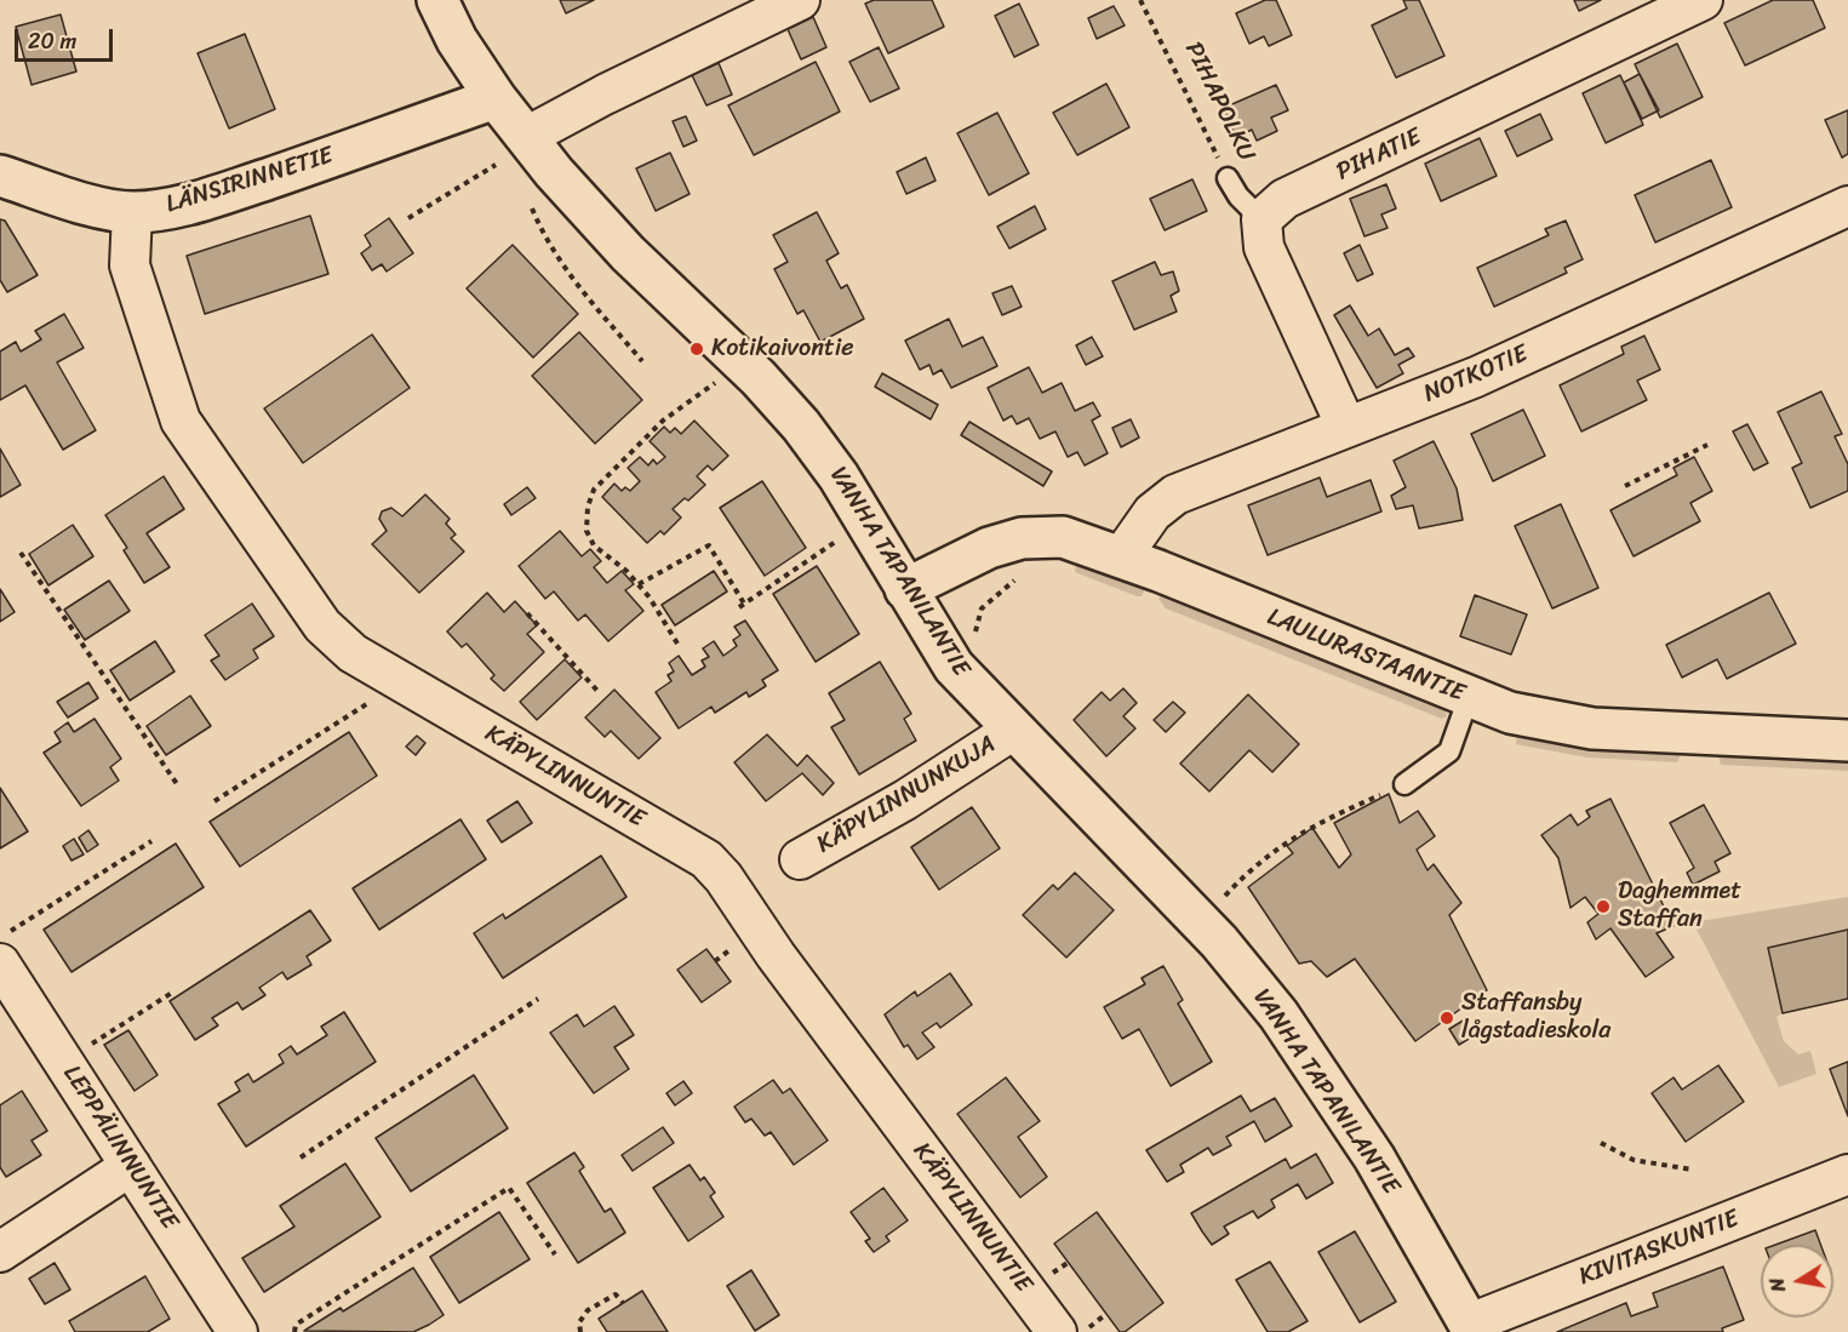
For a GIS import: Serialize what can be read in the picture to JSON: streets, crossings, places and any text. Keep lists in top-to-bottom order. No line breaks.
{"streets":{"street":["PIHATIE","LÄNSIRINNETIE","NOTKOTIE","VANHA TAPANILANTIE","LAULURASTAANTIE","KÄPYLINNUNTIE","KÄPYLINNUNKUJA","LEPPÄLINNUNTIE","KIVITASKUNTIE"],"lane":["PIHAPOLKU"]},"crossings":[["PIHAPOLKU","PIHATIE"],["LÄNSIRINNETIE","VANHA TAPANILANTIE"],["LÄNSIRINNETIE","KÄPYLINNUNTIE"],["NOTKOTIE","LAULURASTAANTIE"],["VANHA TAPANILANTIE","LAULURASTAANTIE"],["VANHA TAPANILANTIE","KÄPYLINNUNKUJA"],["VANHA TAPANILANTIE","KIVITASKUNTIE"]],"places":["Kotikaivontie","Daghemmet Staffan","Staffansby lågstadieskola"],"scale_bar":"20 m","north":"left"}
